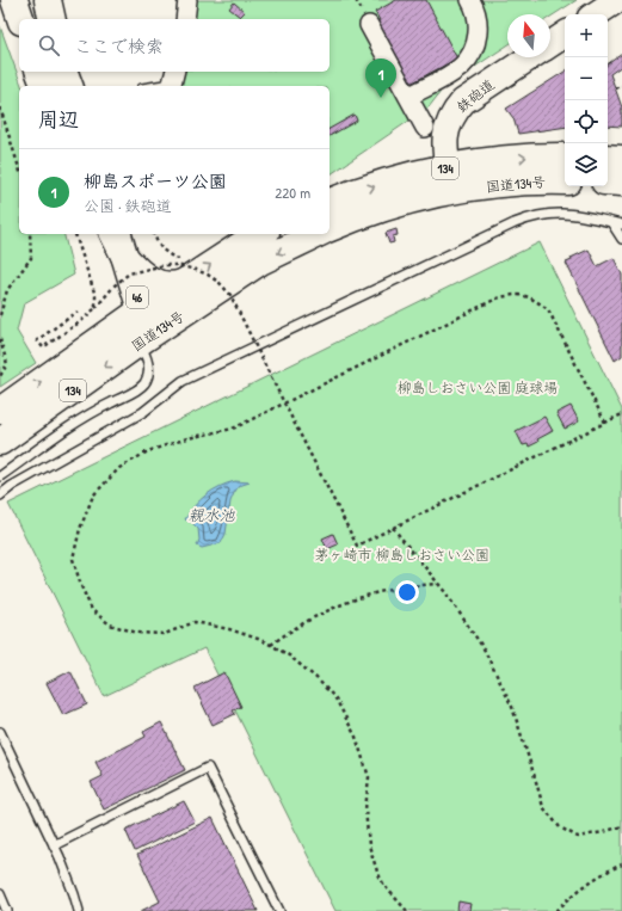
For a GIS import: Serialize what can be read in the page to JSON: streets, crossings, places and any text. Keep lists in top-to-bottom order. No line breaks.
{"streets":{"main road":["134","国道134号","46"],"street":["鉄砲道"]},"crossings":[["鉄砲道","国道134号"],["国道134号","46"]],"water":["親水池"],"parks":["柳島しおさい公園 庭球場","茅ヶ崎市 柳島しおさい公園"],"north":"top","page":{"map_buttons":["+","−"],"search":"ここで検索","pins":"1","heading":"周辺","list":[{"mark":"1","name":"柳島スポーツ公園","note":"公園 · 鉄砲道","value":"220 m"}]}}
